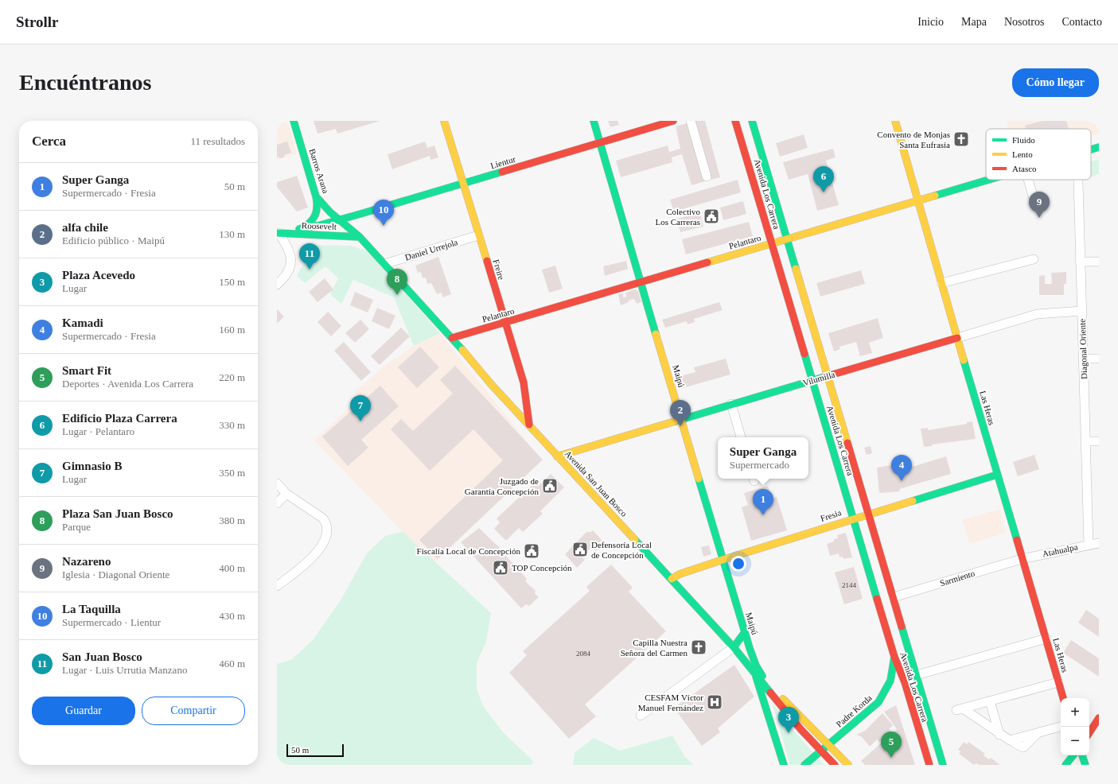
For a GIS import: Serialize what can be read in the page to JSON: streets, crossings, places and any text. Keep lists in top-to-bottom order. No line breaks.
{"streets":{"main road":["Lientur","Barros Arana","Avenida Los Carrera","Roosevelt","Pelantaro","Freire","Maipú","Vilumilla","Las Heras","Avenida San Juan Bosco","Fresia","Padre Korda"],"street":["Daniel Urrejola","Diagonal Oriente","Atahualpa","Sarmiento"]},"crossings":[["Lientur","Barros Arana"],["Lientur","Roosevelt"],["Lientur","Freire"],["Lientur","Maipú"],["Lientur","Avenida San Juan Bosco"],["Barros Arana","Roosevelt"],["Barros Arana","Avenida San Juan Bosco"],["Avenida Los Carrera","Pelantaro"],["Avenida Los Carrera","Vilumilla"],["Avenida Los Carrera","Fresia"],["Avenida Los Carrera","Sarmiento"],["Avenida Los Carrera","Padre Korda"],["Roosevelt","Avenida San Juan Bosco"],["Pelantaro","Freire"],["Pelantaro","Maipú"],["Pelantaro","Las Heras"],["Pelantaro","Avenida San Juan Bosco"],["Daniel Urrejola","Freire"],["Daniel Urrejola","Avenida San Juan Bosco"],["Freire","Avenida San Juan Bosco"],["Diagonal Oriente","Vilumilla"],["Diagonal Oriente","Atahualpa"],["Maipú","Vilumilla"],["Maipú","Avenida San Juan Bosco"],["Maipú","Fresia"],["Vilumilla","Las Heras"],["Vilumilla","Avenida San Juan Bosco"],["Las Heras","Fresia"],["Las Heras","Atahualpa"],["Las Heras","Sarmiento"],["Avenida San Juan Bosco","Fresia"],["Avenida San Juan Bosco","Padre Korda"],["Atahualpa","Sarmiento"]],"places":{"church":["Convento de Monjas Santa Eufrasia","Capilla Nuestra Señora del Carmen"],"public building":["Colectivo Los Carreras","Juzgado de Garantía Concepción","Defensoría Local de Concepción","Fiscalía Local de Concepción","TOP Concepción"],"hospital":["CESFAM Víctor Manuel Fernández"]},"house_numbers":["2144","2084"],"legend":["Fluido","Lento","Atasco"],"scale_bar":"50 m","page":{"header":"Strollr","nav":["Inicio","Mapa","Nosotros","Contacto"],"buttons":["Cómo llegar",["Guardar","Compartir"]],"title":"Encuéntranos","heading":["Cerca","11 resultados"],"list":[{"mark":"1","name":"Super Ganga","note":"Supermercado · Fresia","value":"50 m"},{"mark":"2","name":"alfa chile","note":"Edificio público · Maipú","value":"130 m"},{"mark":"3","name":"Plaza Acevedo","note":"Lugar","value":"150 m"},{"mark":"4","name":"Kamadi","note":"Supermercado · Fresia","value":"160 m"},{"mark":"5","name":"Smart Fit","note":"Deportes · Avenida Los Carrera","value":"220 m"},{"mark":"6","name":"Edificio Plaza Carrera","note":"Lugar · Pelantaro","value":"330 m"},{"mark":"7","name":"Gimnasio B","note":"Lugar","value":"350 m"},{"mark":"8","name":"Plaza San Juan Bosco","note":"Parque","value":"380 m"},{"mark":"9","name":"Nazareno","note":"Iglesia · Diagonal Oriente","value":"400 m"},{"mark":"10","name":"La Taquilla","note":"Supermercado · Lientur","value":"430 m"},{"mark":"11","name":"San Juan Bosco","note":"Lugar · Luis Urrutia Manzano","value":"460 m"}],"pins":["6","9","10","11","8","7","2","4","1","3","5"],"popup":["Super Ganga","Supermercado"],"map_buttons":["+","−"],"scale":"50 m"}}
